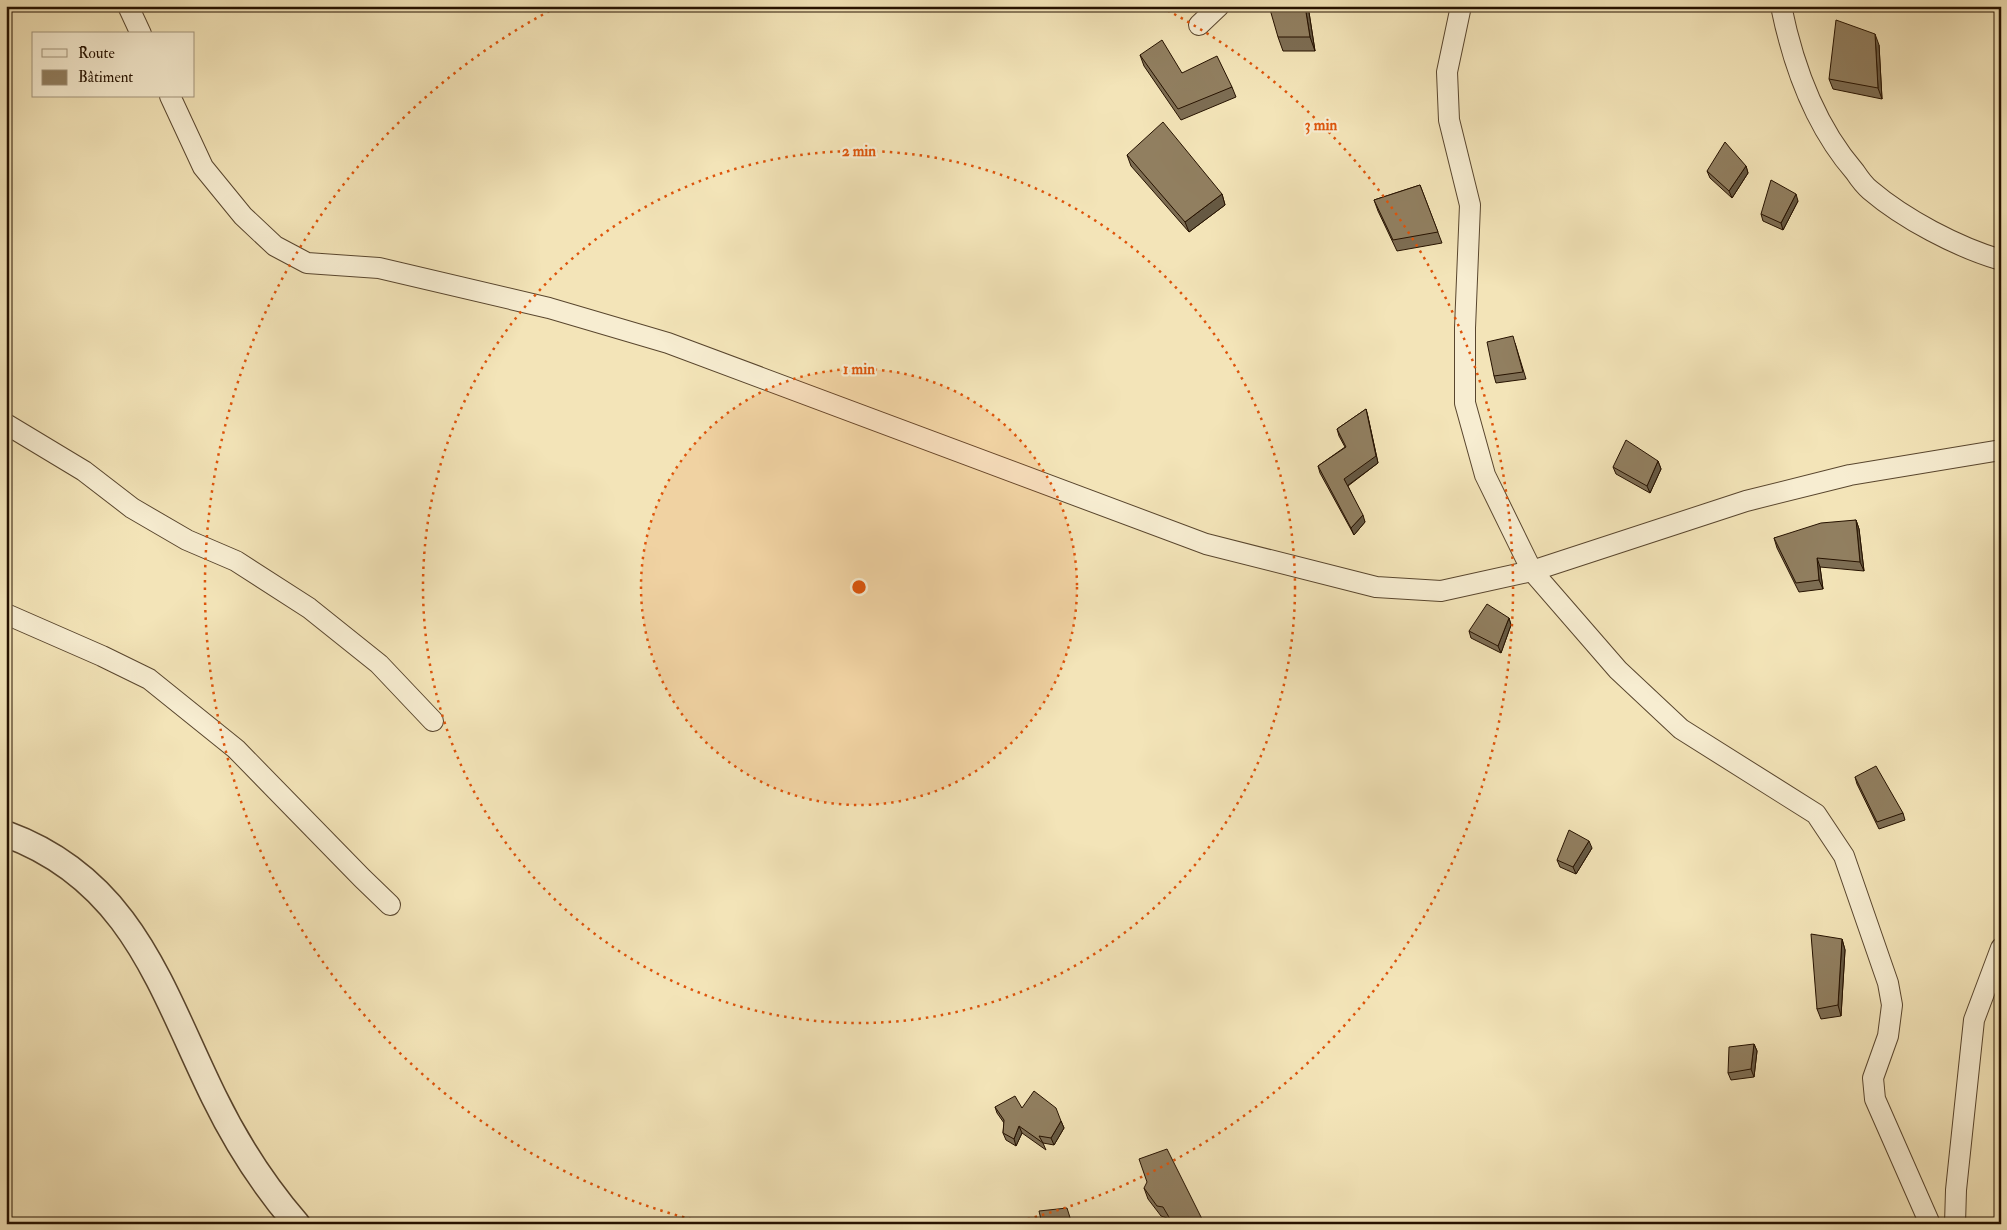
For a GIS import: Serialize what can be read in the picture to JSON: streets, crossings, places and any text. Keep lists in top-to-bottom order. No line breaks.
{"legend":["Route","Bâtiment"],"rings":["3 min","2 min","1 min"]}
